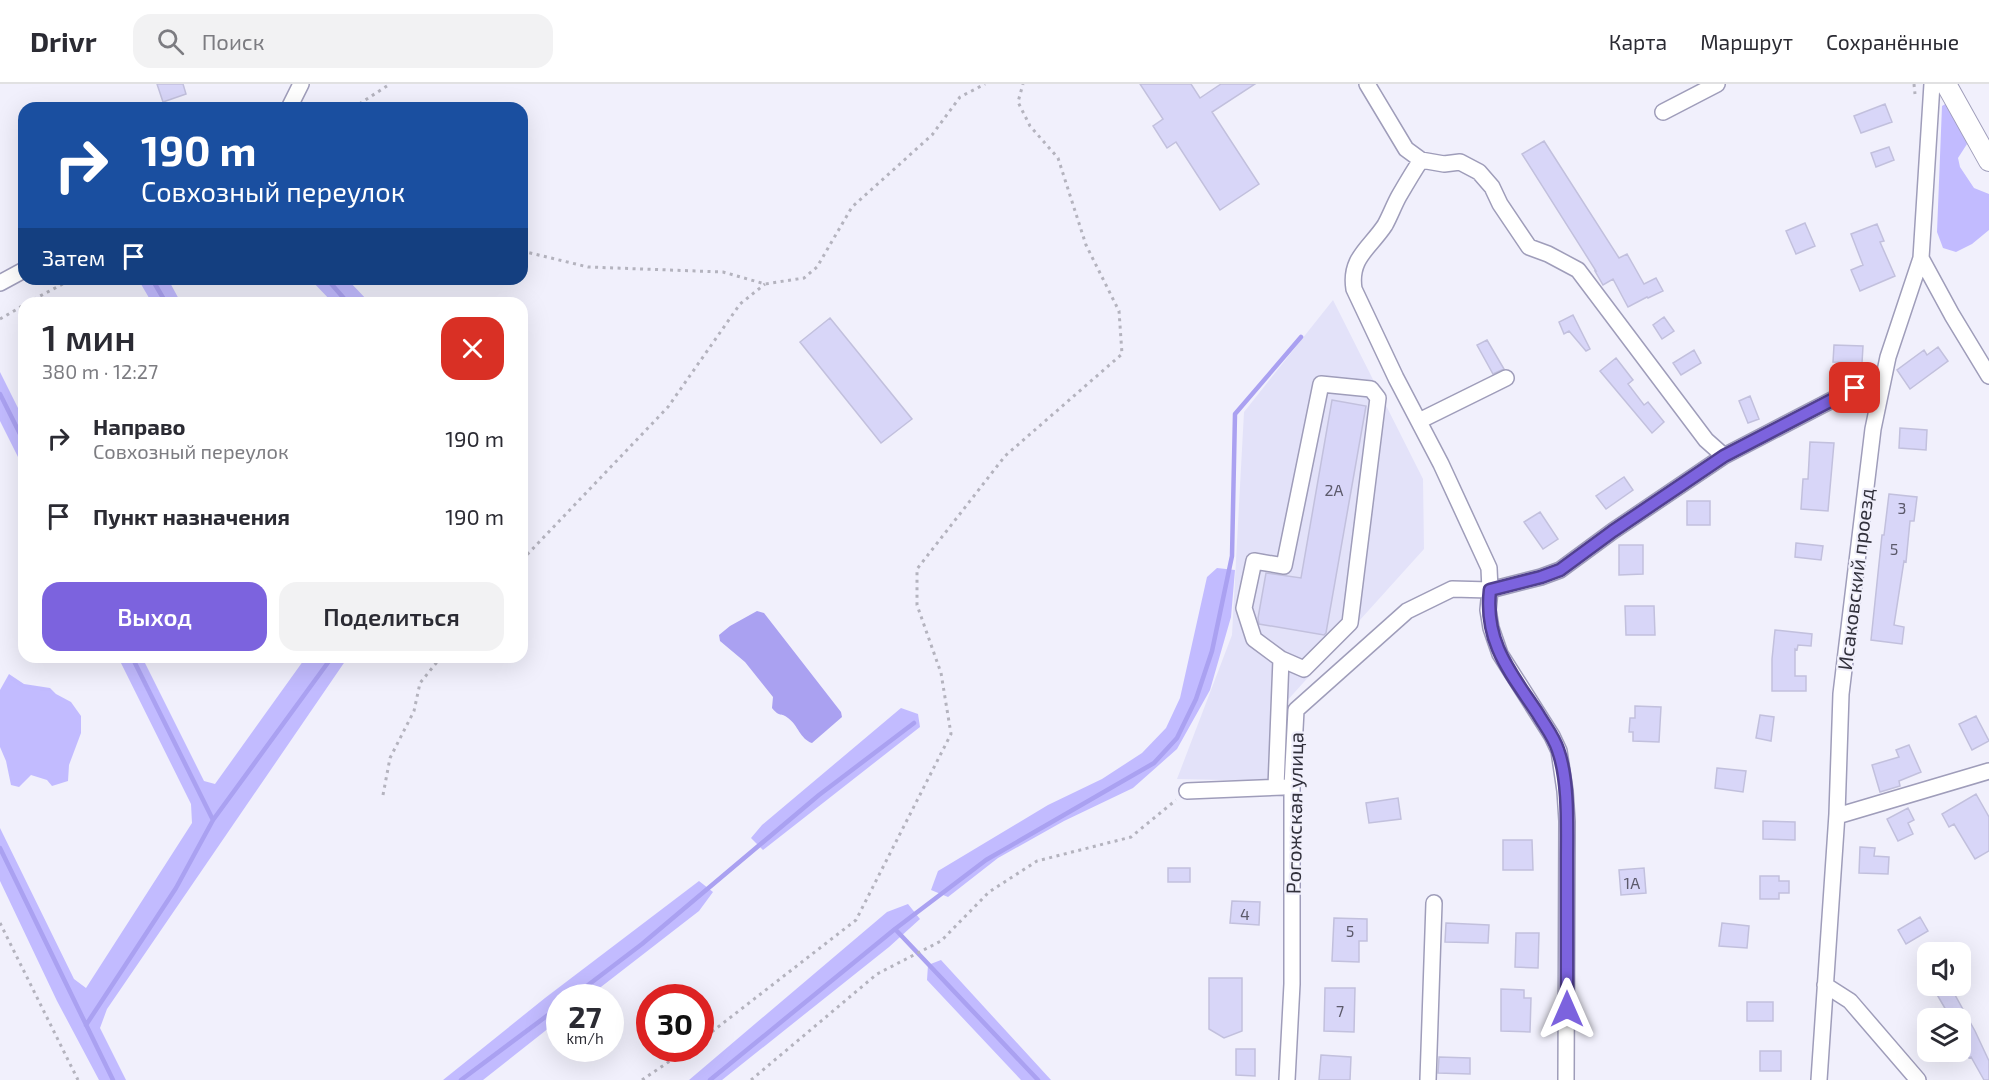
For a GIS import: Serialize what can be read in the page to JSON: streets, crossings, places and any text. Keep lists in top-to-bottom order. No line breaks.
{"streets":{"street":["Исаковский проезд","Рогожская улица"]},"crossings":[["Исаковский проезд","Рогожская улица"]],"house_numbers":["2А","3","5","1А","4","5","7"],"page":{"header":"Drivr","search":"Поиск","nav":["Карта","Маршрут","Сохранённые"],"turn":["190 m","Совхозный переулок"],"then":"Затем","heading":["1 мин","380 m · 12:27"],"list":[{"name":"Направо","note":"Совхозный переулок","value":"190 m"},{"name":"Пункт назначения","value":"190 m"}],"buttons":["Выход","Поделиться"],"speed":"27 km/h","limit":"30"}}
